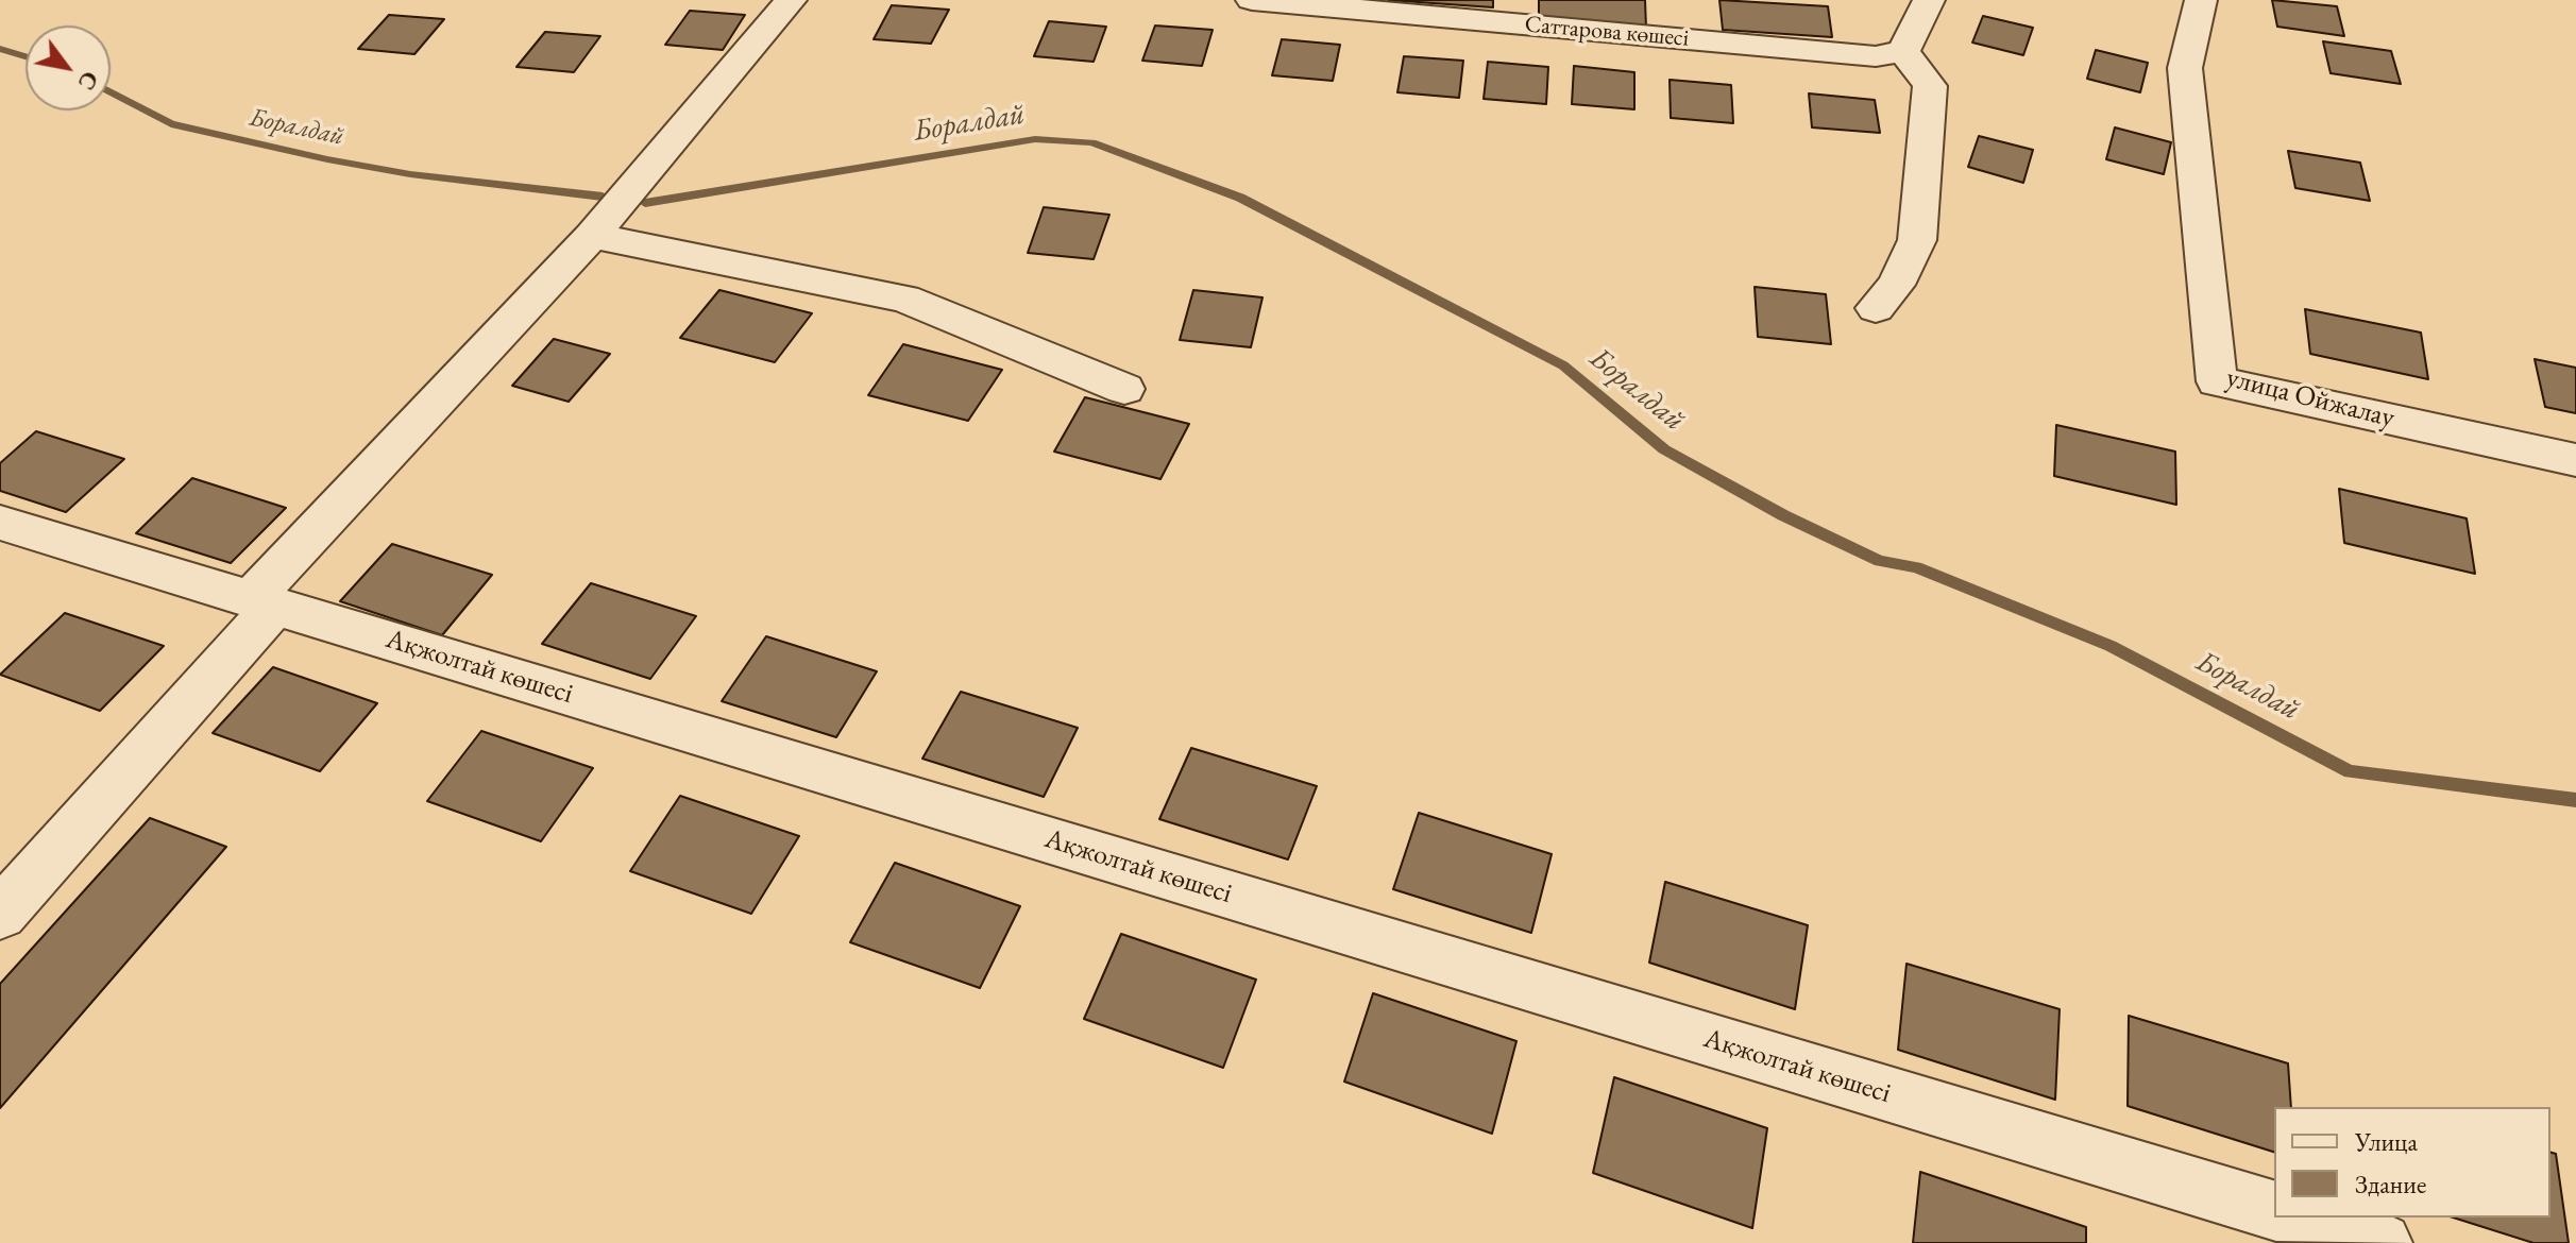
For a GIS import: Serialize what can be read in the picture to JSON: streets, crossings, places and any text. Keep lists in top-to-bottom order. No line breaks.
{"streets":{"street":["Саттарова көшесі","улица Ойжалау","Ақжолтай көшесі"]},"water":["Боралдай"],"legend":["Улица","Здание"],"north":"bottom right"}
